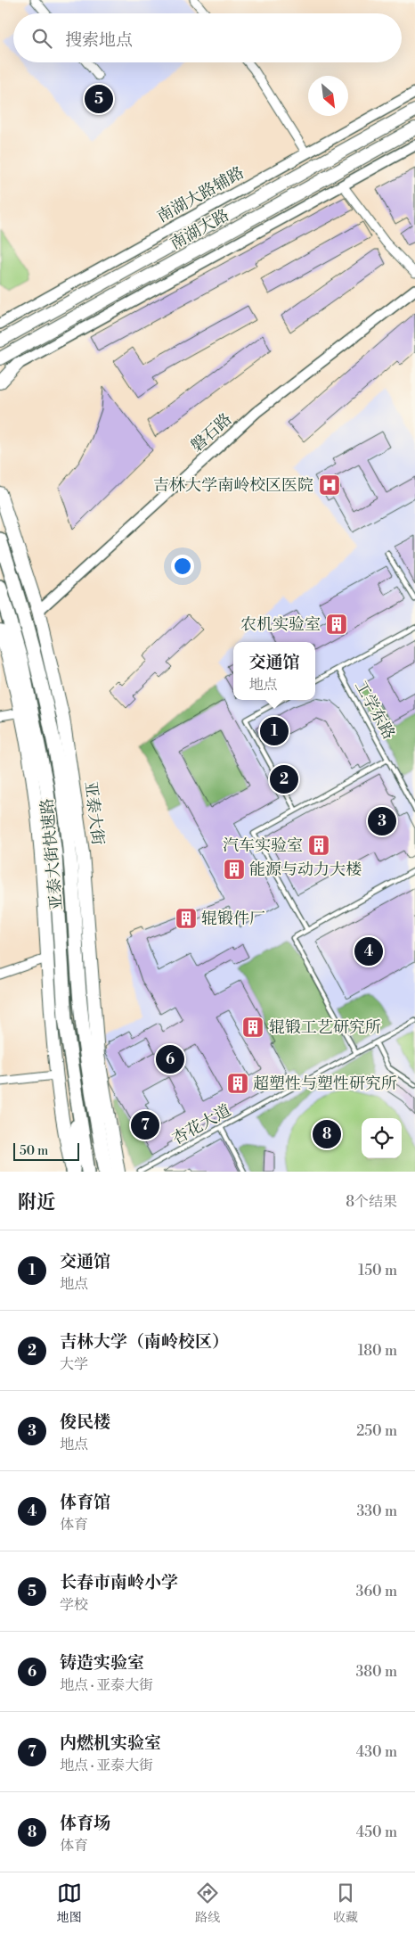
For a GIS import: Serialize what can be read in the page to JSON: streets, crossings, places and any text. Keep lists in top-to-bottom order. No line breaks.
{"streets":{"highway":["亚泰大街快速路"],"main road":["南湖大路","亚泰大街"],"street":["南湖大路辅路","磐石路"],"lane":["工学东路","杏花大道"]},"crossings":[["磐石路","亚泰大街"]],"places":{"hospital":["吉林大学南岭校区医院"],"building":["农机实验室","汽车实验室","能源与动力大楼","辊锻件厂","辊锻工艺研究所","超塑性与塑性研究所"]},"scale_bar":"50 m","north":"bottom right","page":{"search":"搜索地点","pins":["5","1","2","3","4","6","7","8"],"popup":["交通馆","地点"],"scale":"50 m","heading":["附近","8个结果"],"list":[{"mark":"1","name":"交通馆","note":"地点","value":"150 m"},{"mark":"2","name":"吉林大学（南岭校区）","note":"大学","value":"180 m"},{"mark":"3","name":"俊民楼","note":"地点","value":"250 m"},{"mark":"4","name":"体育馆","note":"体育","value":"330 m"},{"mark":"5","name":"长春市南岭小学","note":"学校","value":"360 m"},{"mark":"6","name":"铸造实验室","note":"地点 · 亚泰大街","value":"380 m"},{"mark":"7","name":"内燃机实验室","note":"地点 · 亚泰大街","value":"430 m"},{"mark":"8","name":"体育场","note":"体育","value":"450 m"}],"nav":["地图","路线","收藏"]}}
